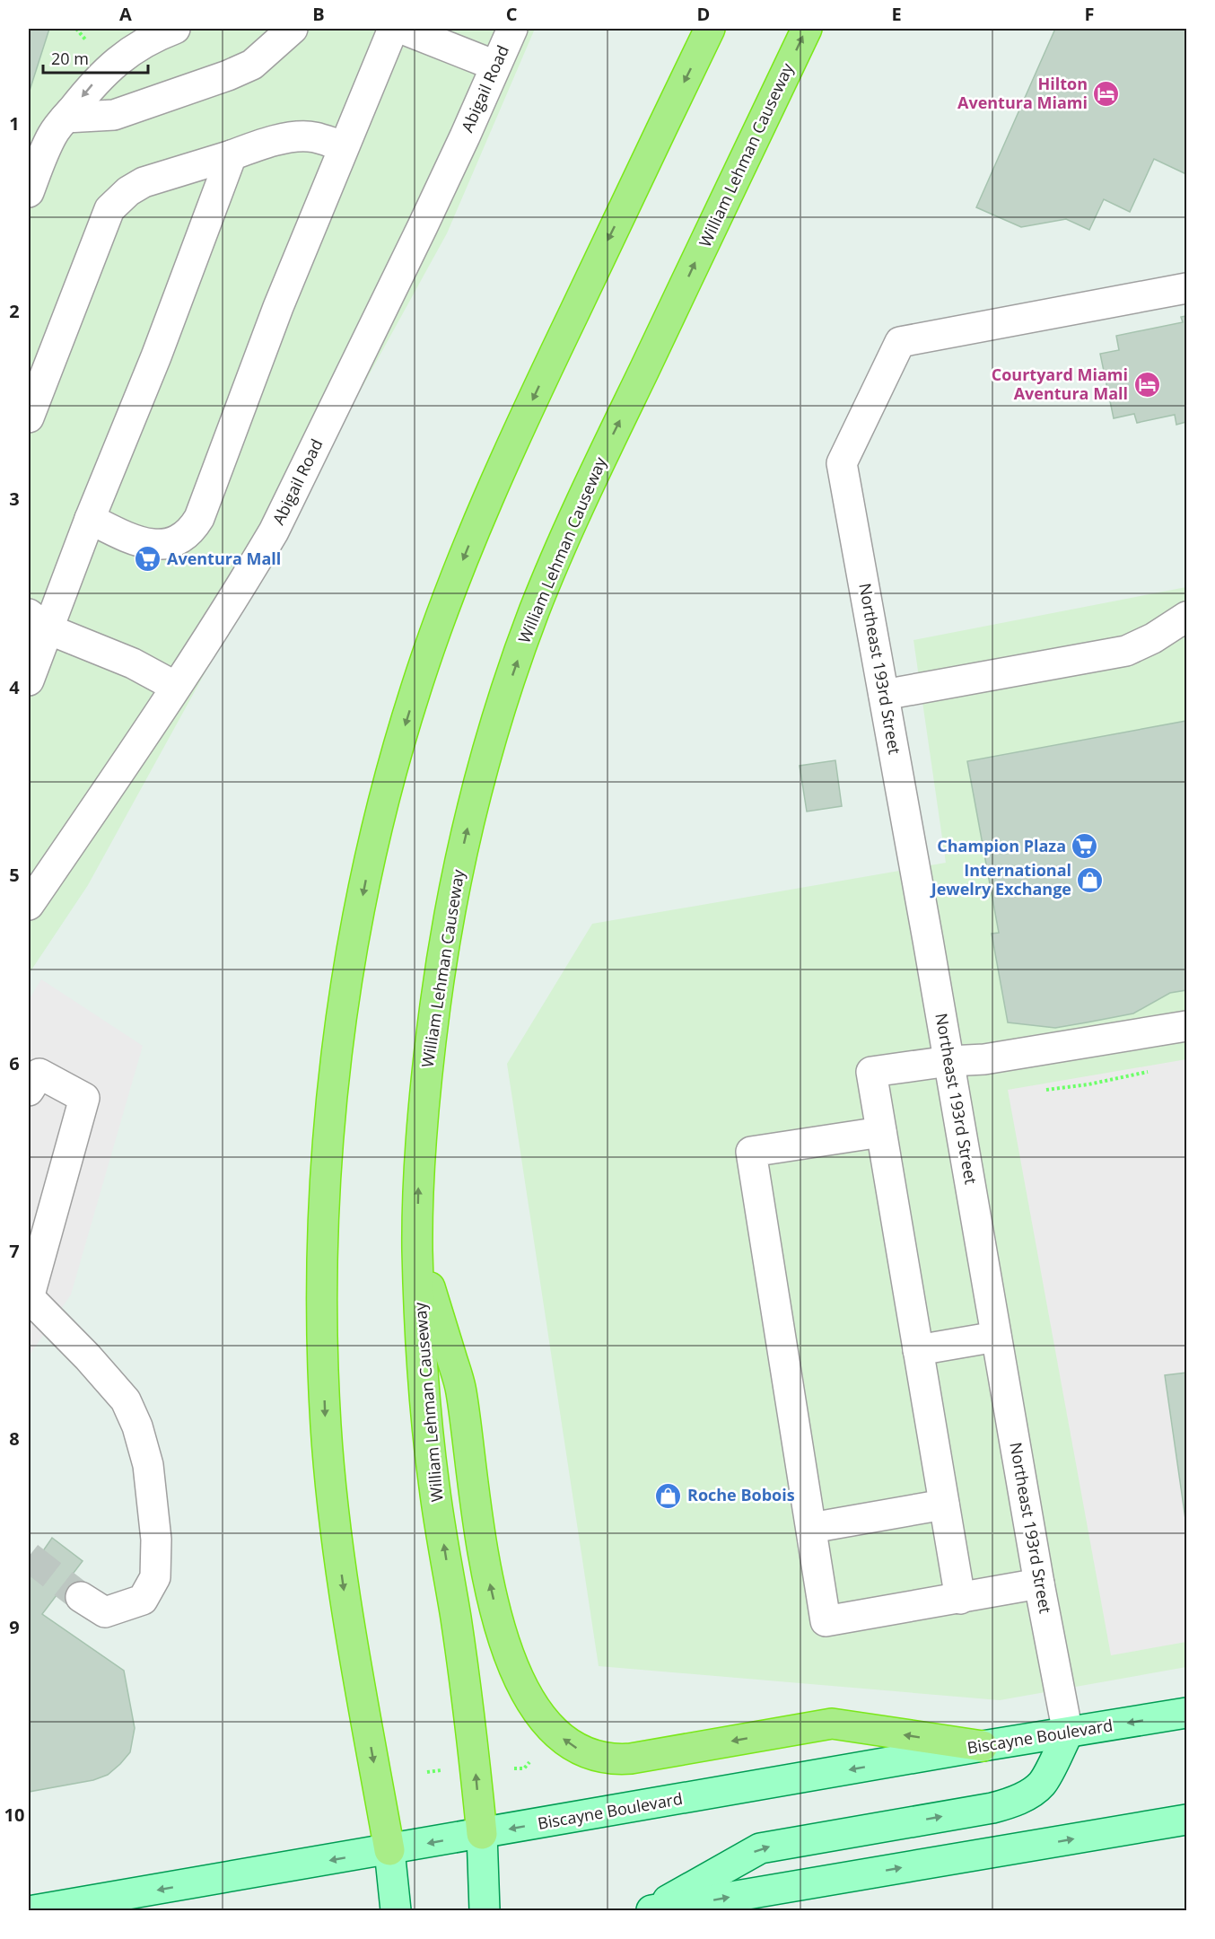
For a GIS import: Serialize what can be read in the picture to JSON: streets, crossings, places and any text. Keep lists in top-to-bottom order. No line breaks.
{"streets":{"highway":["William Lehman Causeway"],"main road":["Biscayne Boulevard"],"street":["Abigail Road","Northeast 193rd Street"]},"crossings":[["William Lehman Causeway","Biscayne Boulevard"],["Northeast 193rd Street","Biscayne Boulevard"]],"places":{"hotel":["Hilton Aventura Miami","Courtyard Miami Aventura Mall"],"supermarket":["Aventura Mall","Champion Plaza"],"shop":["International Jewelry Exchange","Roche Bobois"]},"scale_bar":"20 m","grid":{"columns":["A","B","C","D","E","F"],"rows":["1","2","3","4","5","6","7","8","9","10"]}}
